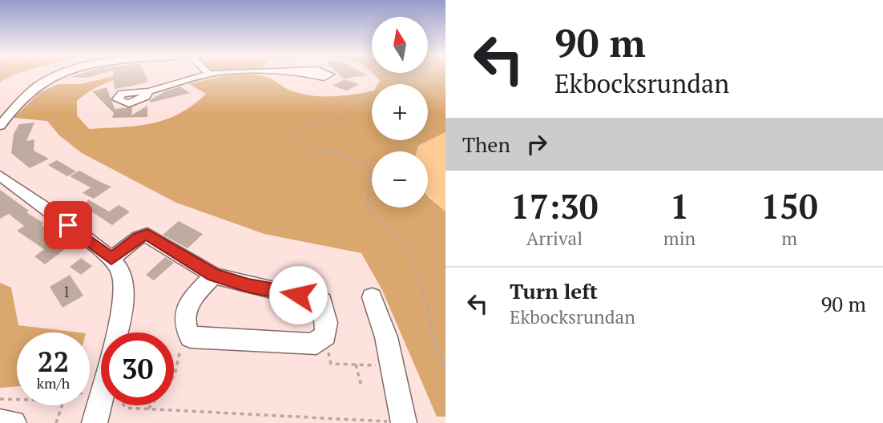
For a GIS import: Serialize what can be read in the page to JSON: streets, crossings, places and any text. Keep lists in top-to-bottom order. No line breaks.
{"house_numbers":["1"],"north":"top","page":{"turn":["90 m","Ekbocksrundan"],"map_buttons":["+","−"],"then":"Then","eta":["17:30","Arrival","1","min","150","m"],"list":[{"name":"Turn left","note":"Ekbocksrundan","value":"90 m"}],"speed":"22 km/h","limit":"30"}}
